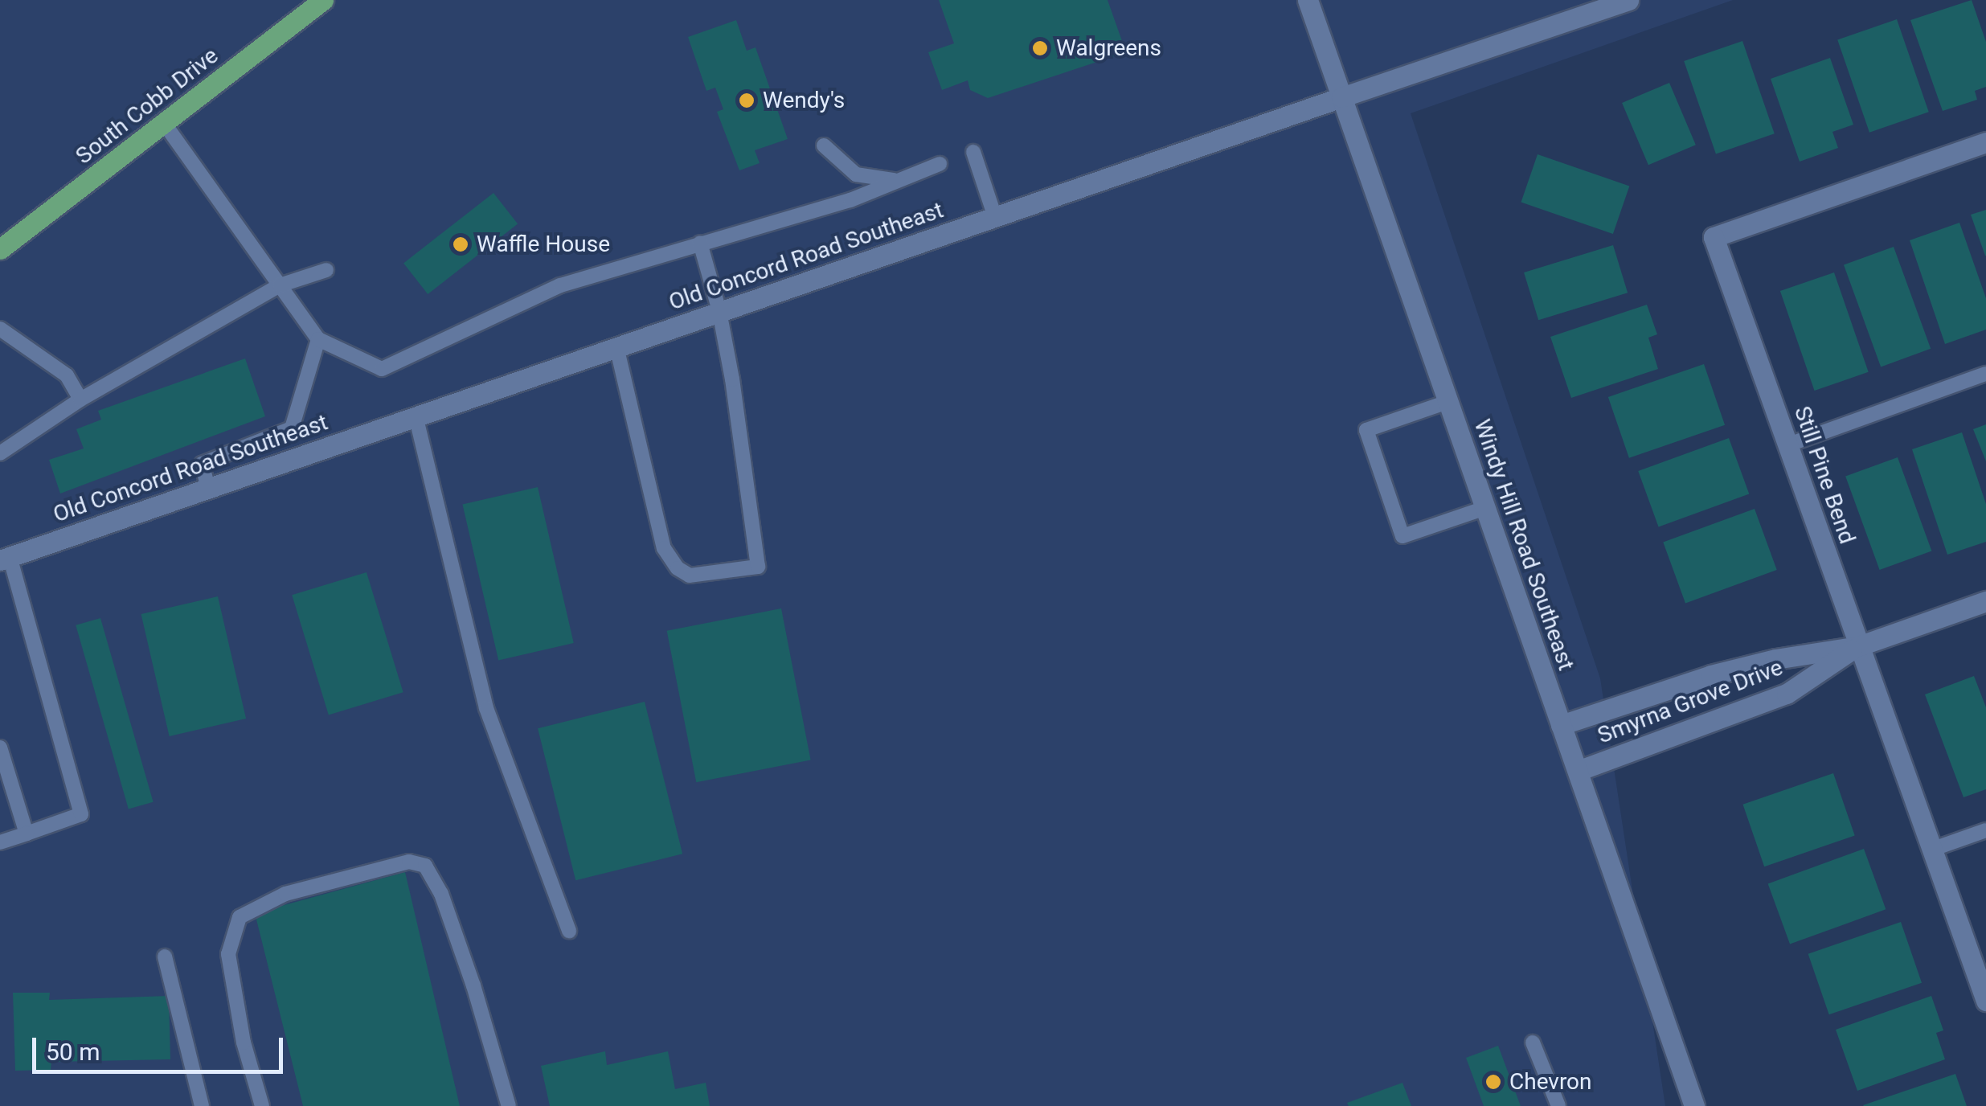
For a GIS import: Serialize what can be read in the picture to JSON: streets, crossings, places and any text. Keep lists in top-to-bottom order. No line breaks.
{"streets":{"main road":["South Cobb Drive"],"street":["Old Concord Road Southeast","Still Pine Bend","Windy Hill Road Southeast","Smyrna Grove Drive"]},"crossings":[["Old Concord Road Southeast","Windy Hill Road Southeast"],["Still Pine Bend","Smyrna Grove Drive"],["Windy Hill Road Southeast","Smyrna Grove Drive"]],"places":["Walgreens","Wendy's","Waffle House","Chevron"],"scale_bar":"50 m"}
